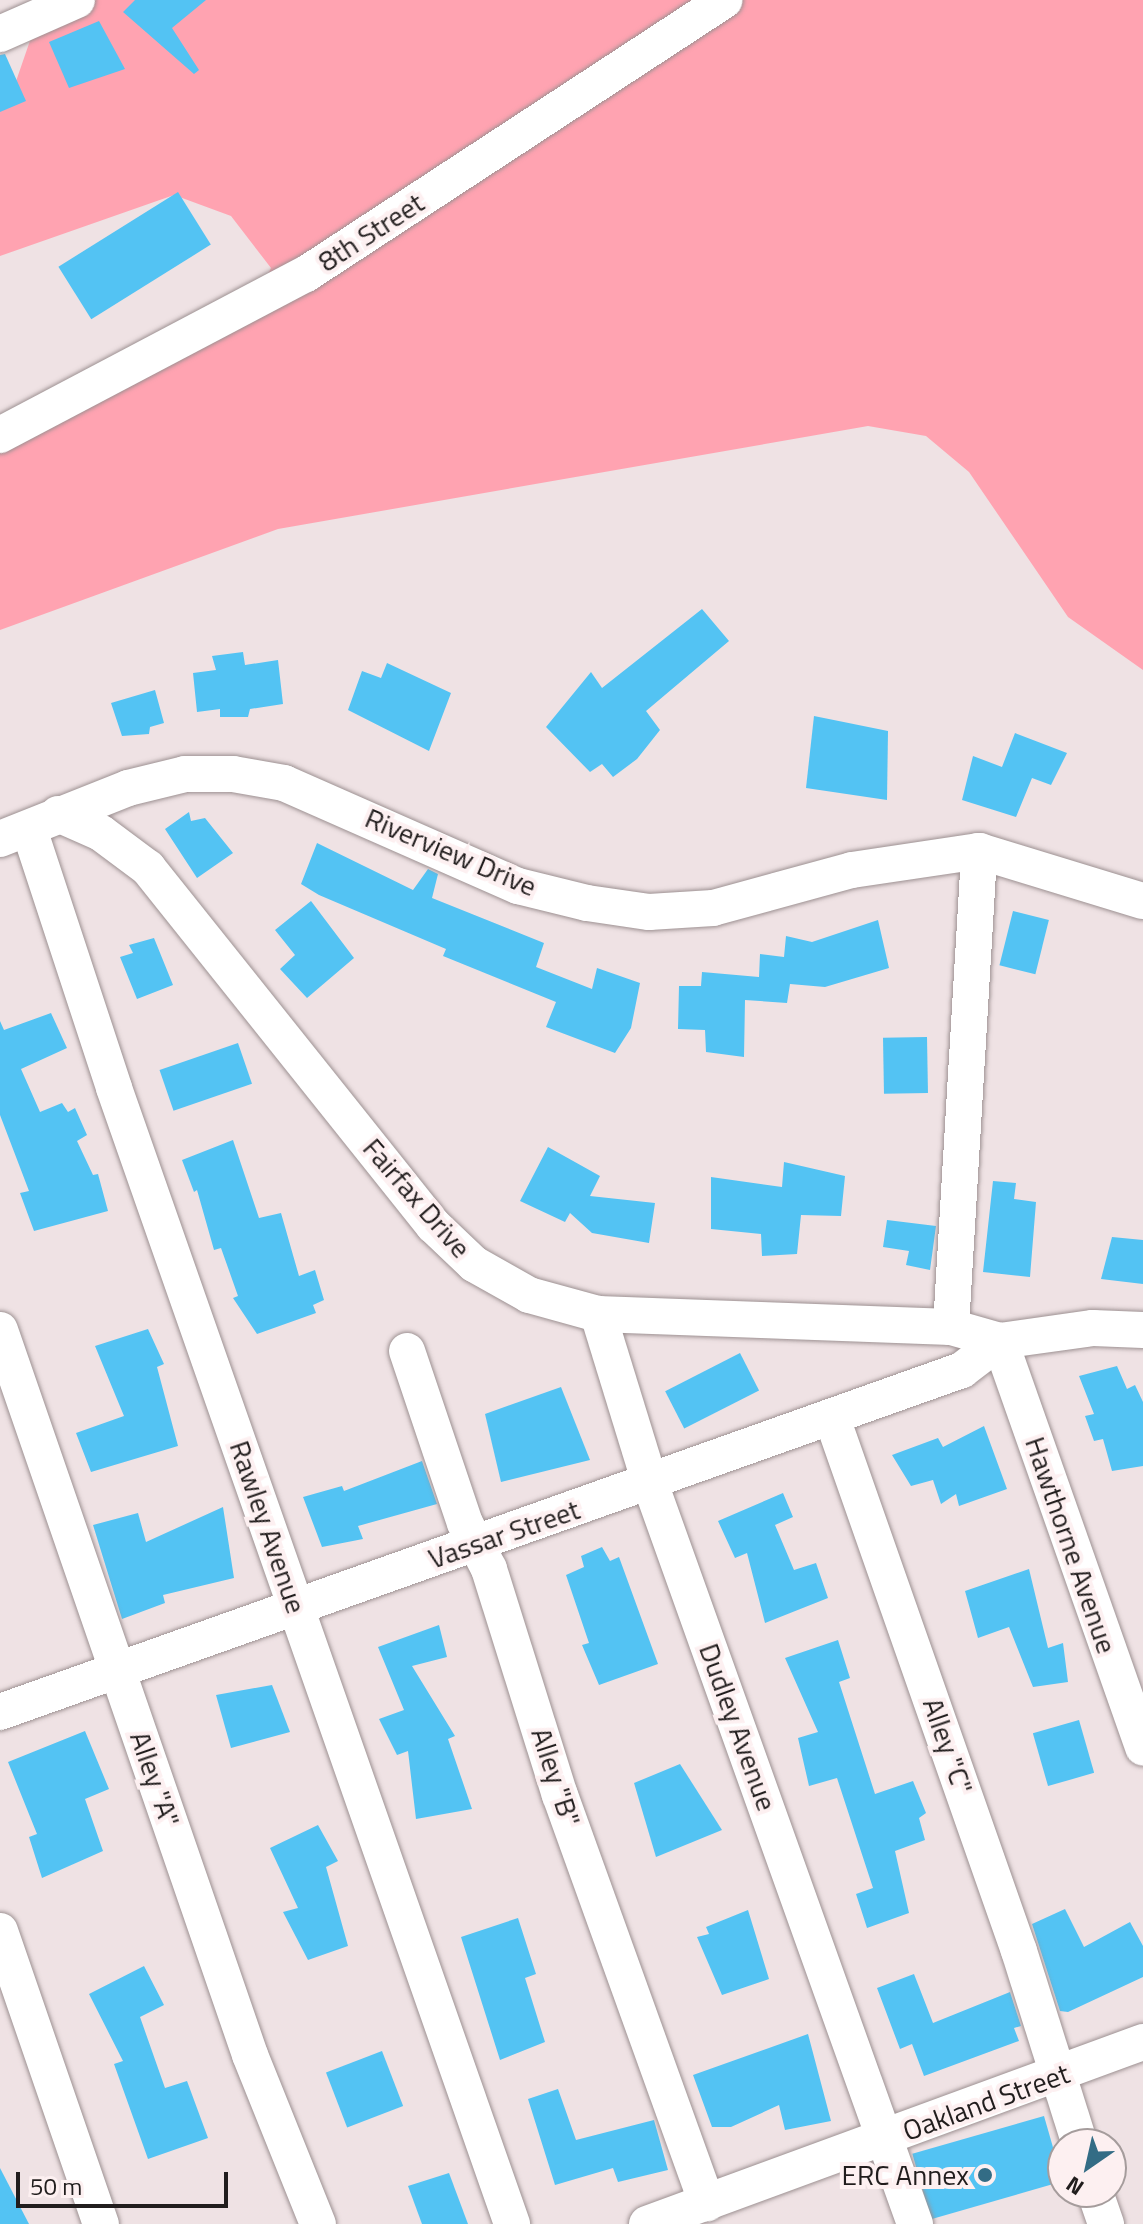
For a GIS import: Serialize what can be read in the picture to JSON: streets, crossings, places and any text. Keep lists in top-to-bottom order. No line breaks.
{"streets":{"street":["8th Street","Riverview Drive","Fairfax Drive","Rawley Avenue","Vassar Street","Hawthorne Avenue","Dudley Avenue","Alley \"C\"","Alley \"B\"","Alley \"A\"","Oakland Street"]},"crossings":[["Riverview Drive","Fairfax Drive"],["Riverview Drive","Rawley Avenue"],["Fairfax Drive","Rawley Avenue"],["Fairfax Drive","Vassar Street"],["Fairfax Drive","Hawthorne Avenue"],["Fairfax Drive","Dudley Avenue"],["Rawley Avenue","Vassar Street"],["Vassar Street","Hawthorne Avenue"],["Vassar Street","Dudley Avenue"],["Vassar Street","Alley \"C\""],["Vassar Street","Alley \"B\""],["Vassar Street","Alley \"A\""],["Dudley Avenue","Oakland Street"],["Alley \"C\"","Oakland Street"],["Alley \"B\"","Oakland Street"]],"places":["ERC Annex"],"scale_bar":"50 m","north":"bottom left"}
